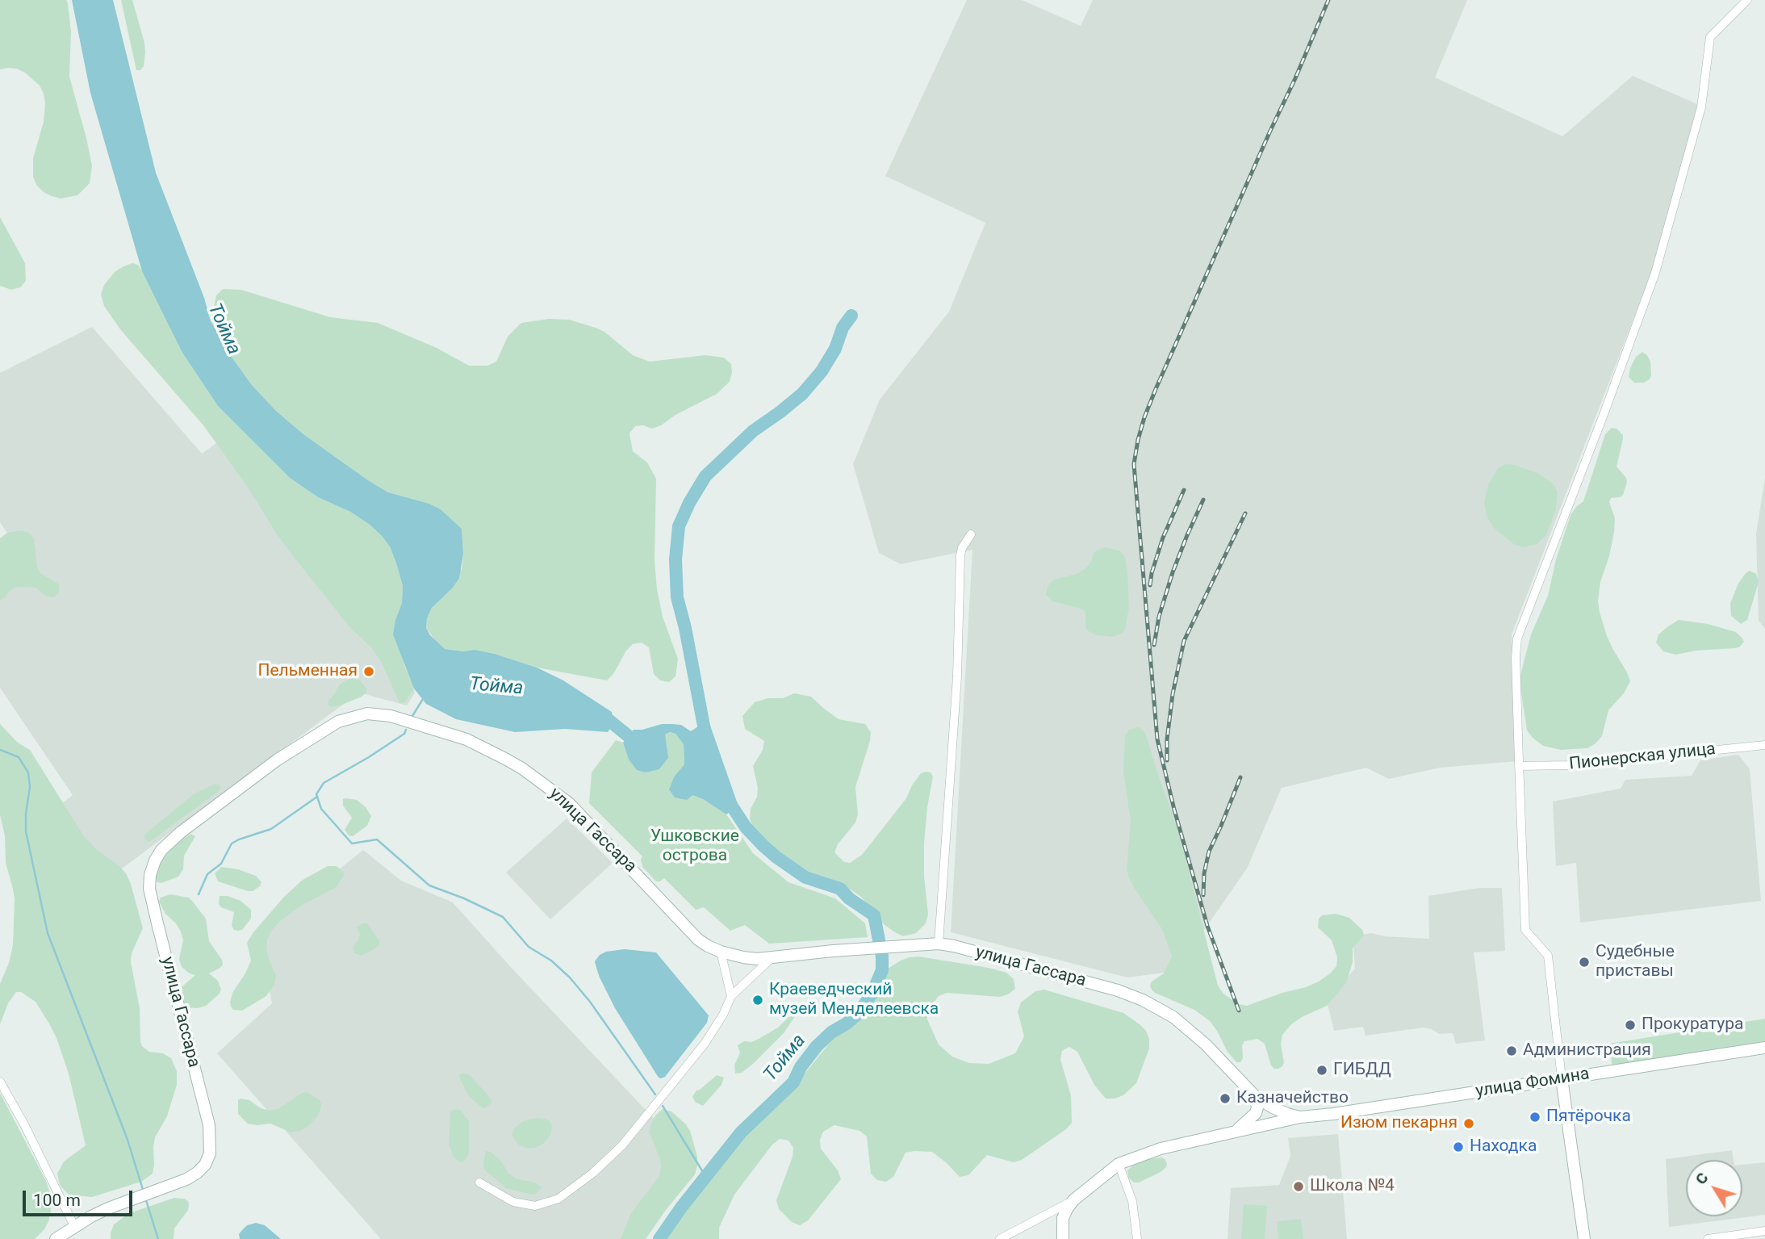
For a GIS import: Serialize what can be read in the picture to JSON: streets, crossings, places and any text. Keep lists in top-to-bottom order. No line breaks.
{"streets":{"main road":["улица Гассара","улица Фомина"],"street":["Пионерская улица"]},"crossings":[["улица Гассара","улица Фомина"]],"water":["Тойма"],"parks":["Ушковские острова"],"places":["Пельменная","Судебные приставы","Краеведческий музей Менделеевска","Прокуратура","Администрация","ГИБДД","Казначейство","Пятёрочка","Изюм пекарня","Находка","Школа №4"],"scale_bar":"100 m","north":"top left"}
